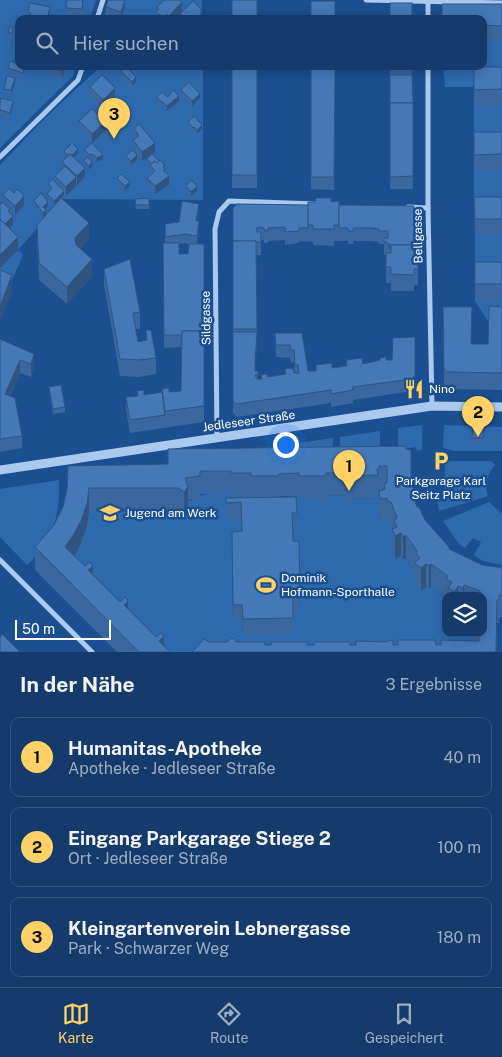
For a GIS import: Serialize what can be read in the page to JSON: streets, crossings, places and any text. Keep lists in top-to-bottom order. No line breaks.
{"streets":{"street":["Bellgasse","Sildgasse","Jedleseer Straße"]},"crossings":[["Bellgasse","Jedleseer Straße"],["Sildgasse","Jedleseer Straße"]],"places":{"restaurant":["Nino"],"parking":["Parkgarage Karl Seitz Platz"],"school or university":["Jugend am Werk"],"sports":["Dominik Hofmann-Sporthalle"]},"scale_bar":"50 m","page":{"search":"Hier suchen","pins":["3","2","1"],"scale":"50 m","heading":["In der Nähe","3 Ergebnisse"],"list":[{"mark":"1","name":"Humanitas-Apotheke","note":"Apotheke · Jedleseer Straße","value":"40 m"},{"mark":"2","name":"Eingang Parkgarage Stiege 2","note":"Ort · Jedleseer Straße","value":"100 m"},{"mark":"3","name":"Kleingartenverein Lebnergasse","note":"Park · Schwarzer Weg","value":"180 m"}],"nav":["Karte","Route","Gespeichert"]}}
